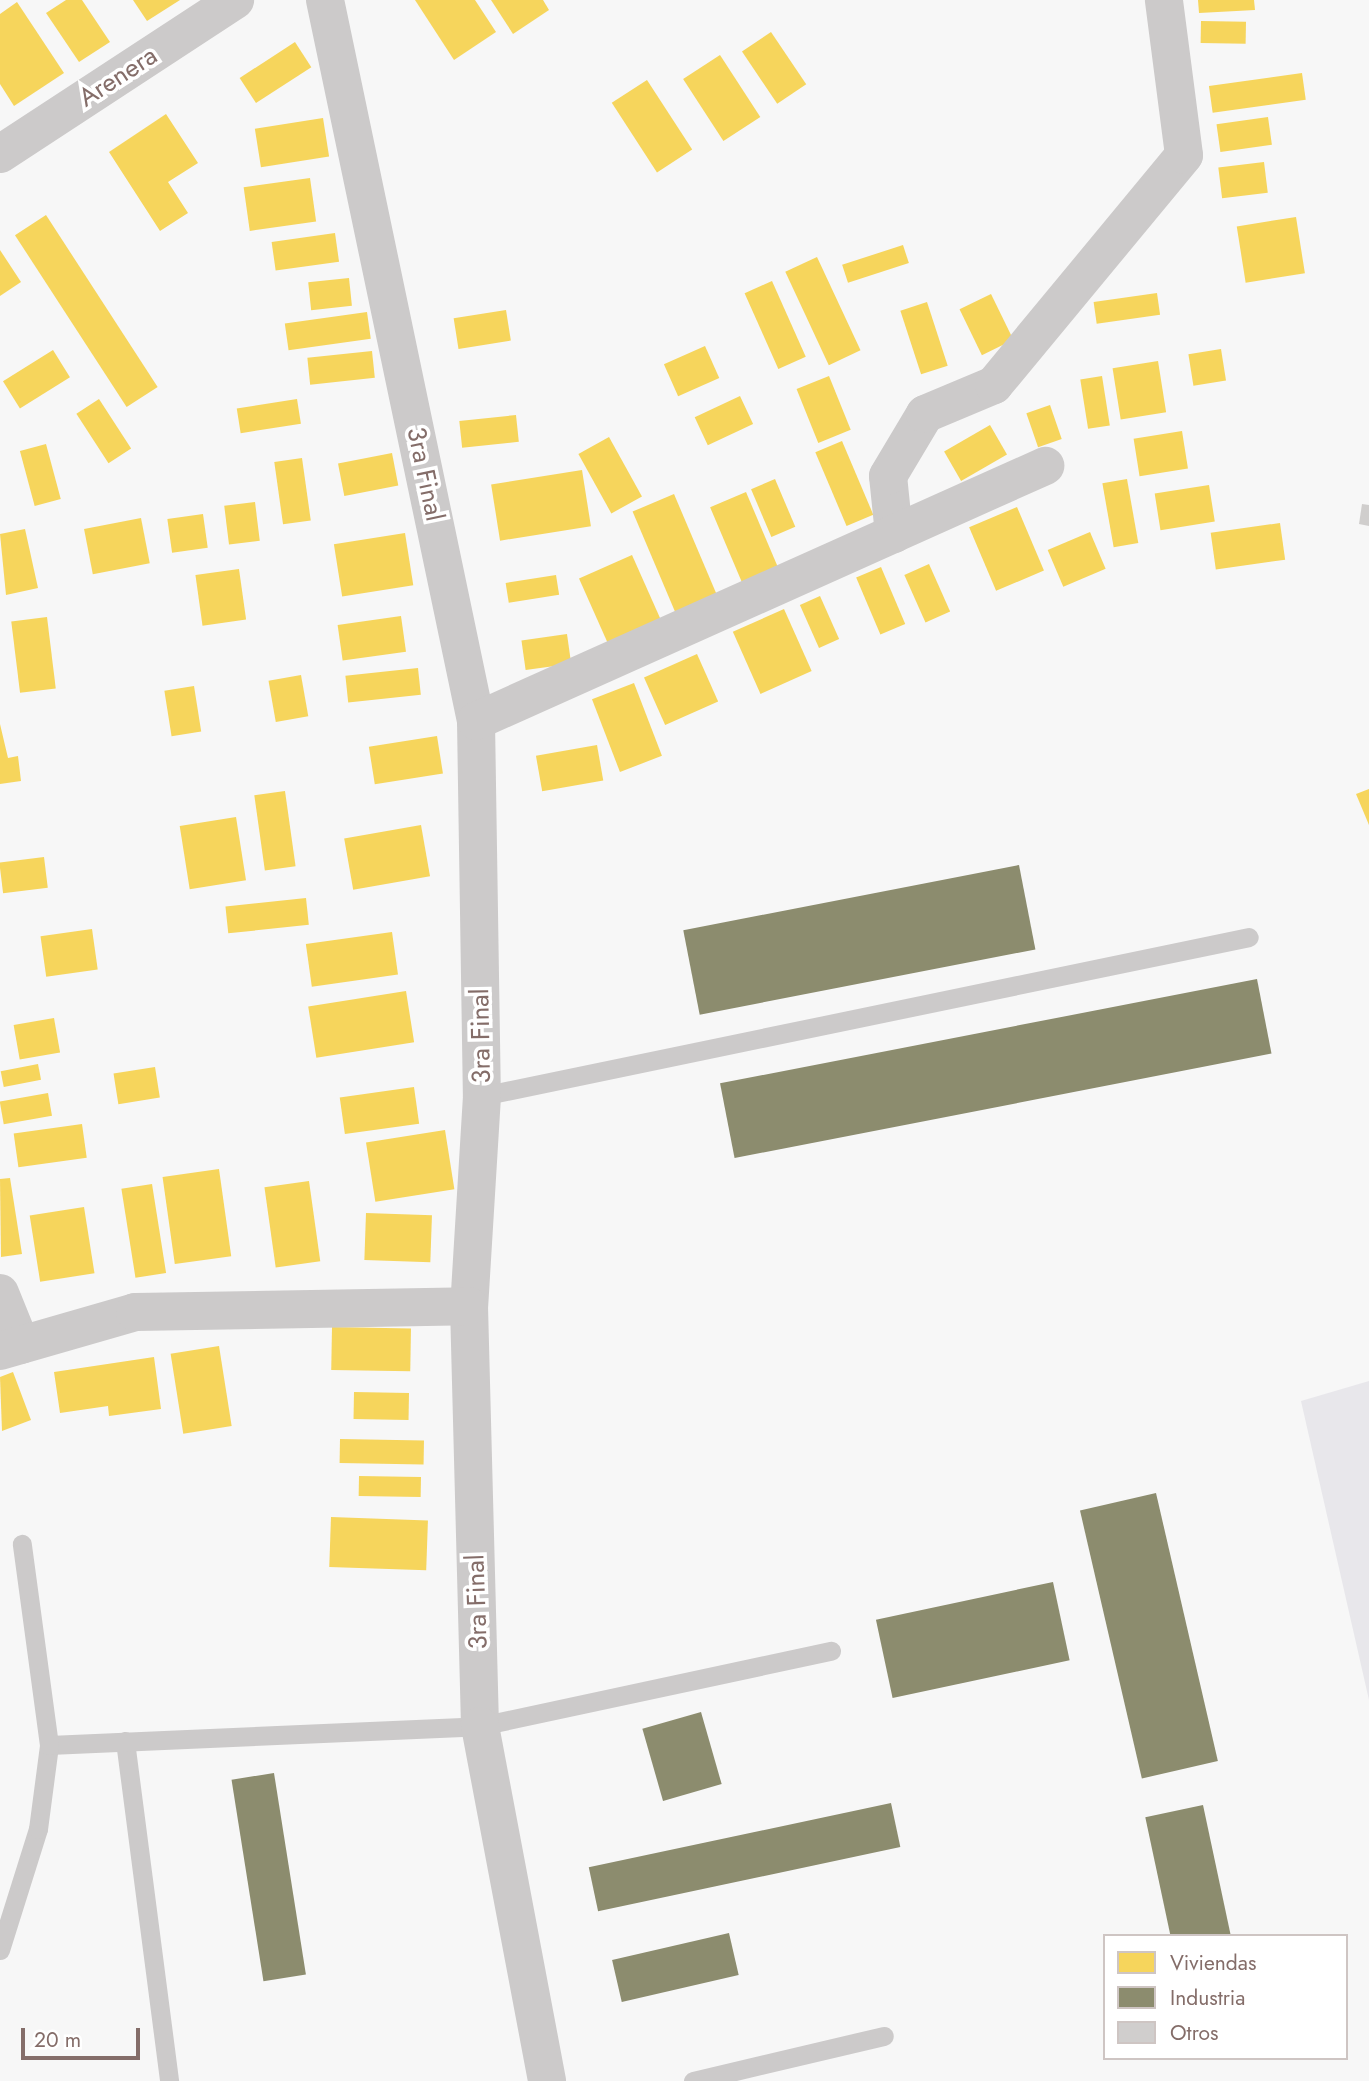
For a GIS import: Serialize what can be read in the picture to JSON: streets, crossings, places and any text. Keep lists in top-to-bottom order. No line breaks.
{"streets":{"street":["Arenera","3ra Final"]},"legend":["Viviendas","Industria","Otros"],"scale_bar":"20 m"}
